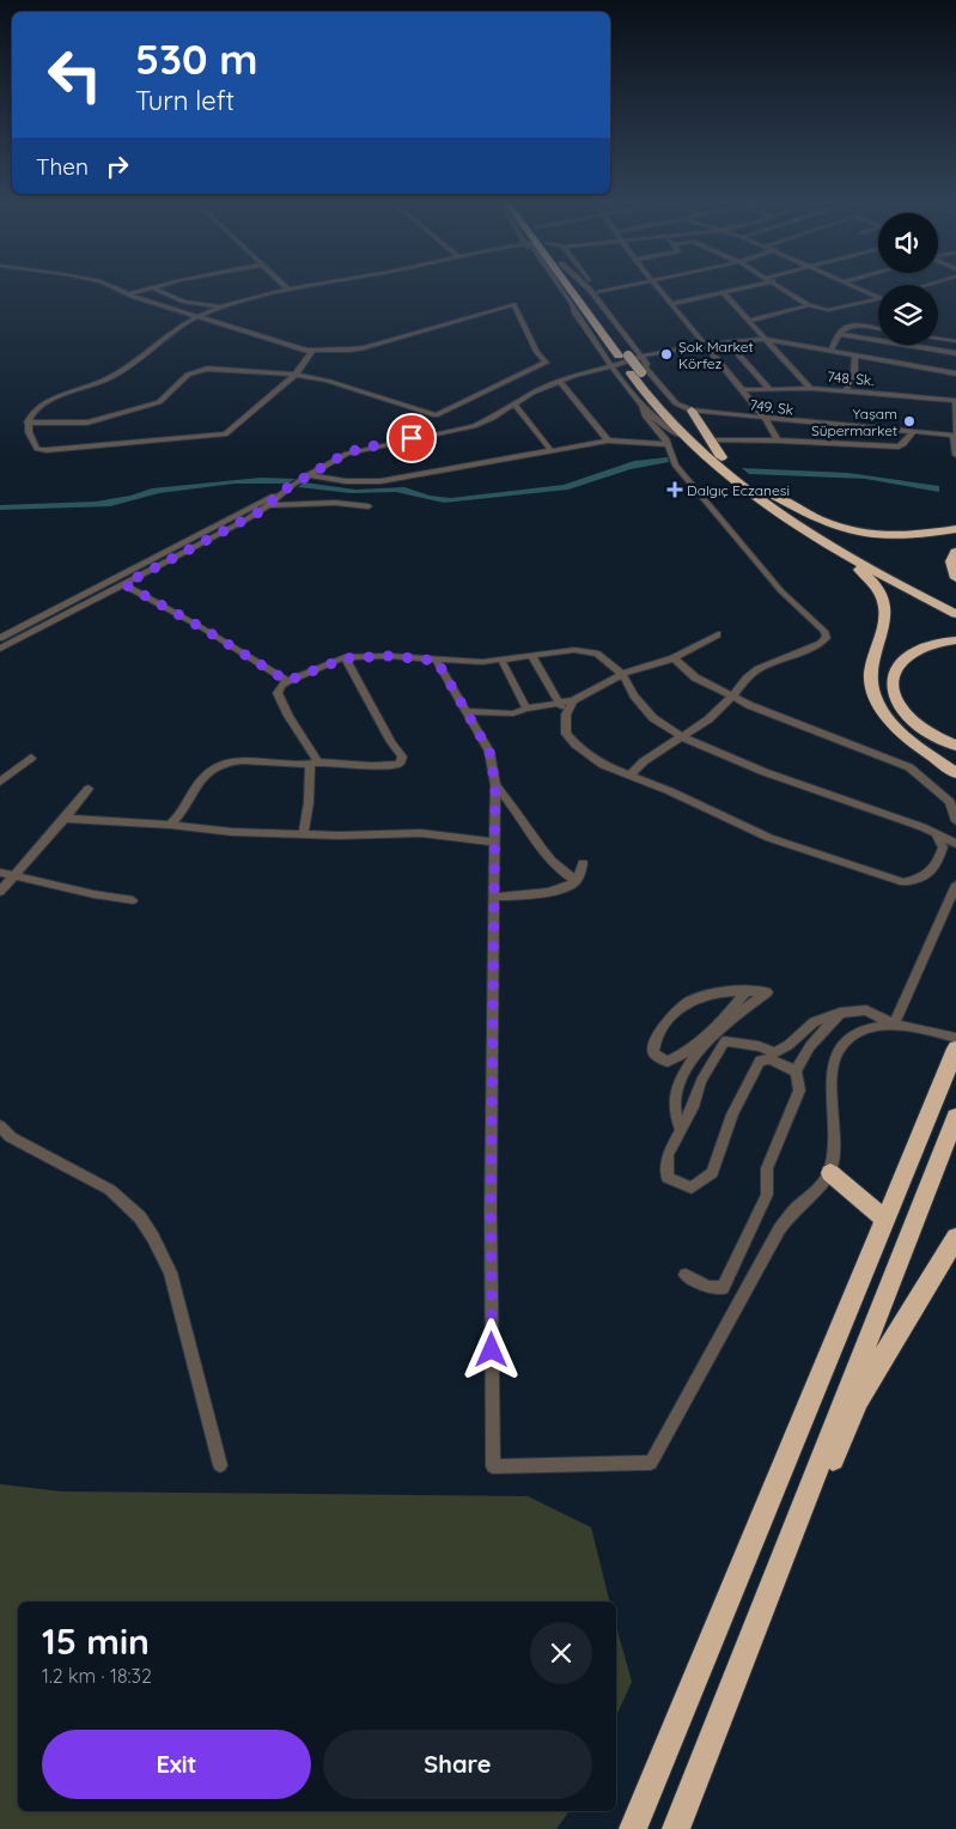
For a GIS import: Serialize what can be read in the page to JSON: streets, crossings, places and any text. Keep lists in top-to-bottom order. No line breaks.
{"streets":{"street":["748. Sk.","749. Sk"]},"places":{"other":["Şok Market Körfez","Yaşam Süpermarket"],"health":["Dalgıç Eczanesi"]},"page":{"turn":["530 m","Turn left"],"then":"Then","heading":["15 min","1.2 km · 18:32"],"buttons":["Exit","Share"]}}
